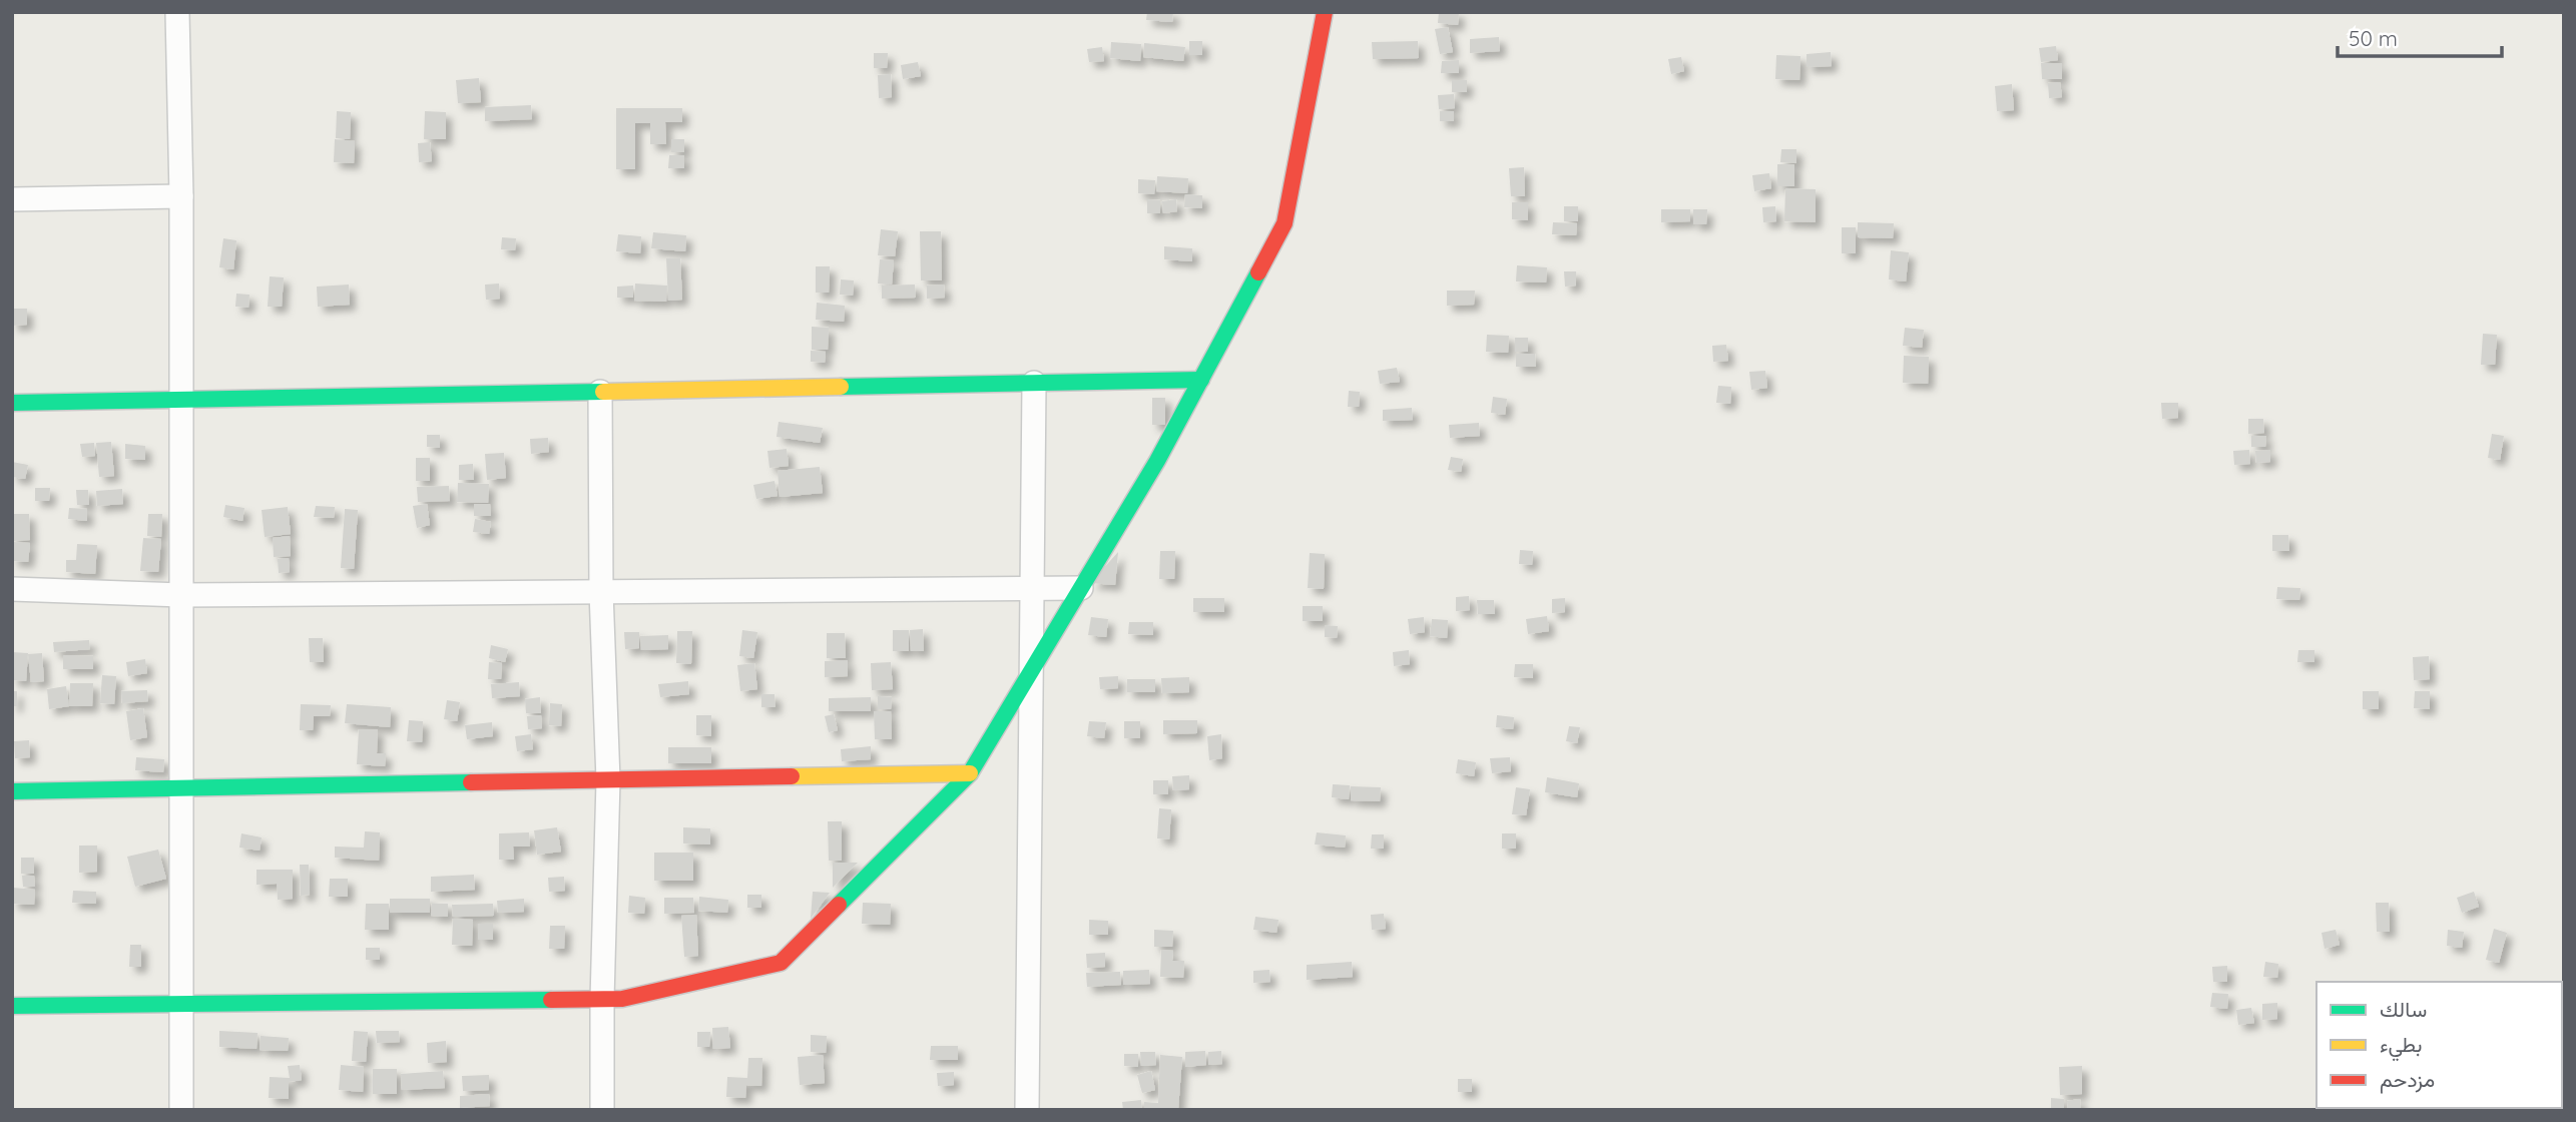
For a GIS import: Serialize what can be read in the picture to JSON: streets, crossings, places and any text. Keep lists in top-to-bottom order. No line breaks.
{"legend":["سالك","بطيء","مزدحم"],"scale_bar":"50 m"}
